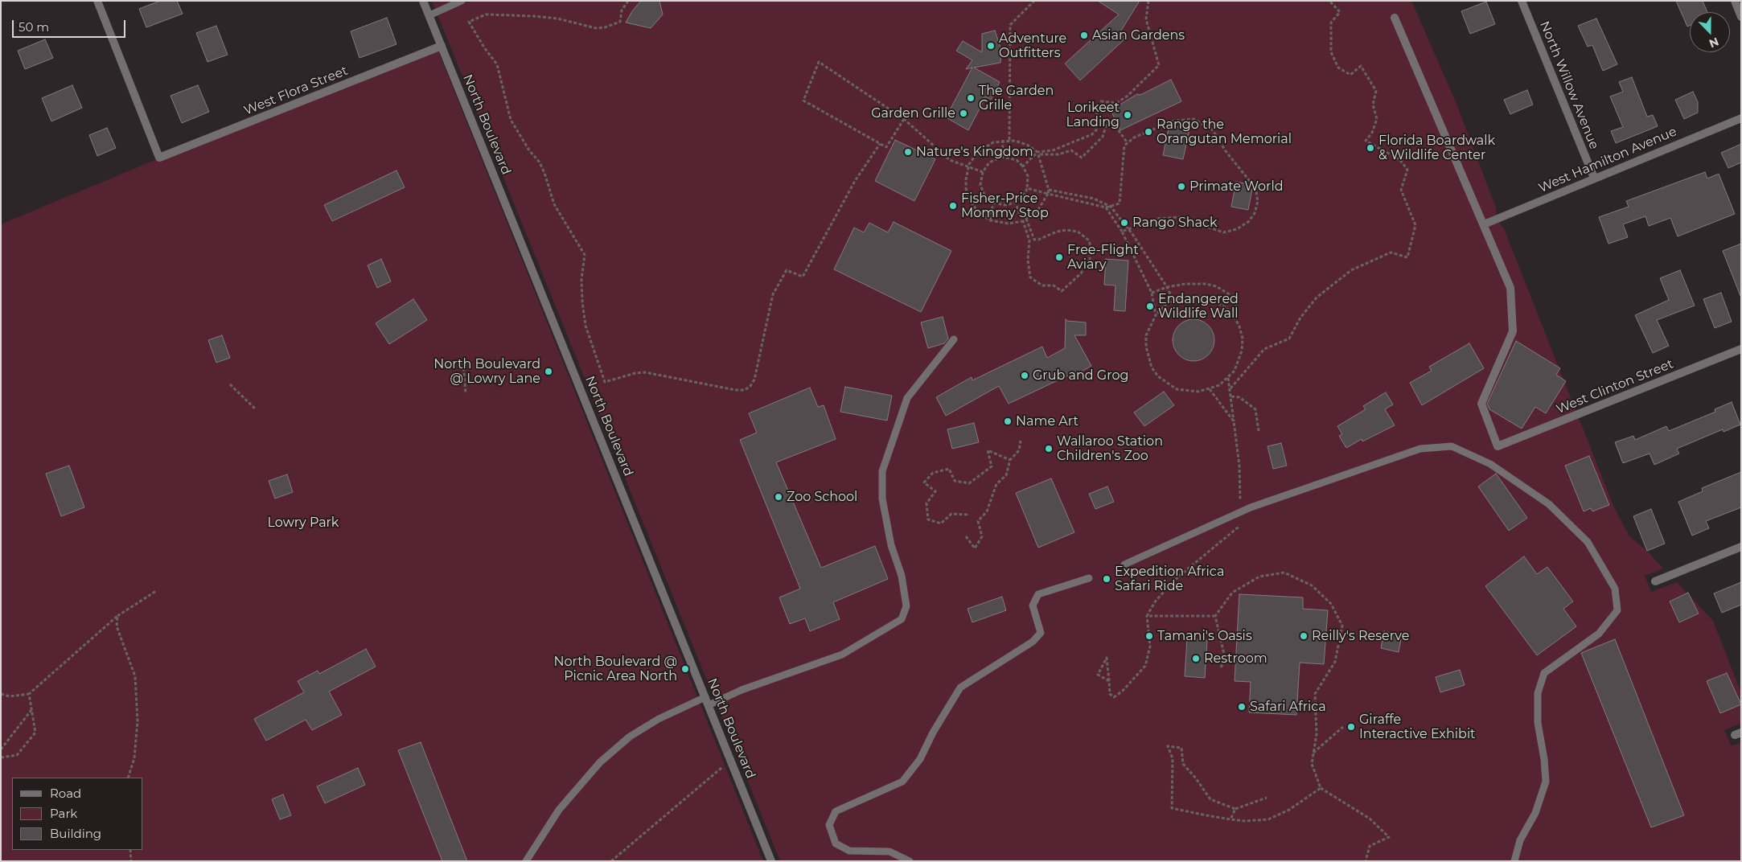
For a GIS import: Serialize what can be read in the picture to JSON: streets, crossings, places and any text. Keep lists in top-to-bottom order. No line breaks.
{"streets":{"street":["North Willow Avenue","West Flora Street","North Boulevard","West Hamilton Avenue","West Clinton Street"]},"crossings":[["North Willow Avenue","West Hamilton Avenue"],["West Flora Street","North Boulevard"],["West Hamilton Avenue","West Clinton Street"]],"parks":["Lowry Park"],"places":["Asian Gardens","Adventure Outfitters","The Garden Grille","Garden Grille","Lorikeet Landing","Rango the Orangutan Memorial","Florida Boardwalk & Wildlife Center","Nature's Kingdom","Primate World","Fisher-Price Mommy Stop","Rango Shack","Free-Flight Aviary","Endangered Wildlife Wall","North Boulevard @ Lowry Lane","Grub and Grog","Name Art","Wallaroo Station Children's Zoo","Zoo School","Expedition Africa Safari Ride","Tamani's Oasis","Reilly's Reserve","Restroom","North Boulevard @ Picnic Area North","Safari Africa","Giraffe Interactive Exhibit"],"legend":["Road","Park","Building"],"scale_bar":"50 m","north":"bottom"}
